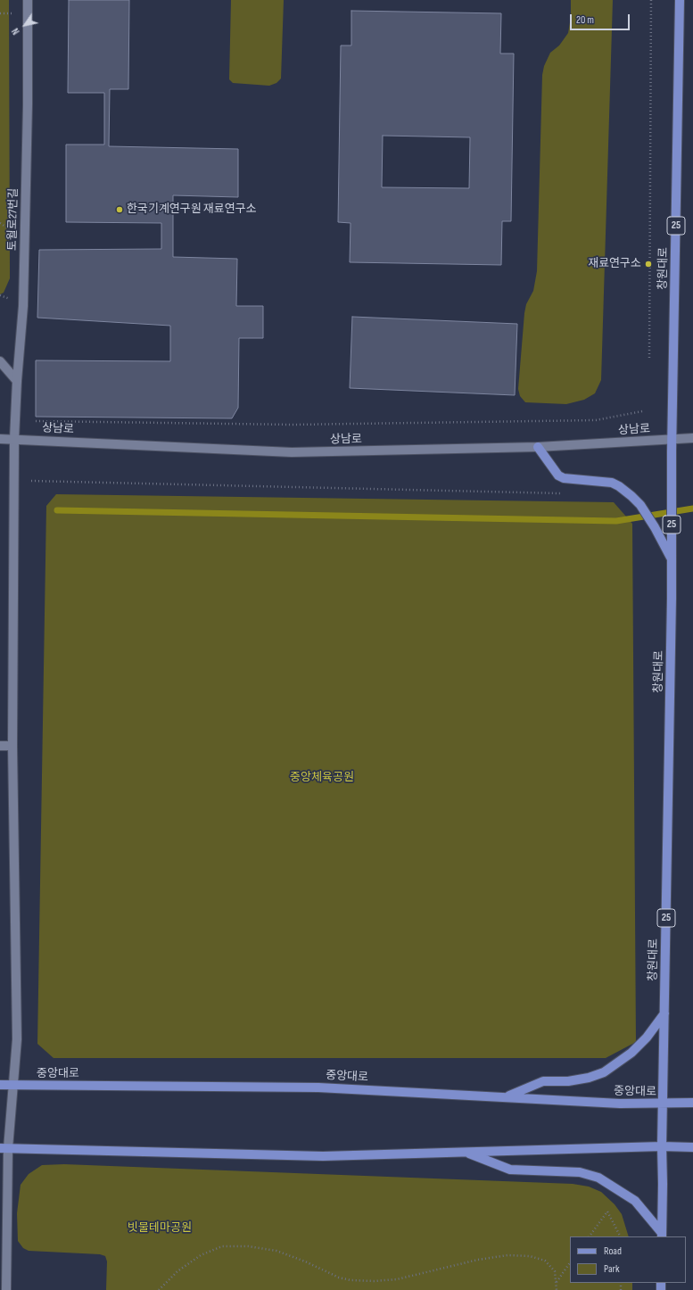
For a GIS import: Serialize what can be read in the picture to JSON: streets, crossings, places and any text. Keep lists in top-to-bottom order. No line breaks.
{"streets":{"main road":["25","창원대로","중앙대로"],"street":["토월로27번길","상남로"]},"crossings":[["토월로27번길","상남로"],["토월로27번길","중앙대로"],["창원대로","상남로"],["창원대로","중앙대로"]],"parks":["중앙체육공원","빗물테마공원"],"places":["한국기계연구원 재료연구소","재료연구소"],"legend":["Road","Park"],"scale_bar":"20 m","north":"bottom left"}
